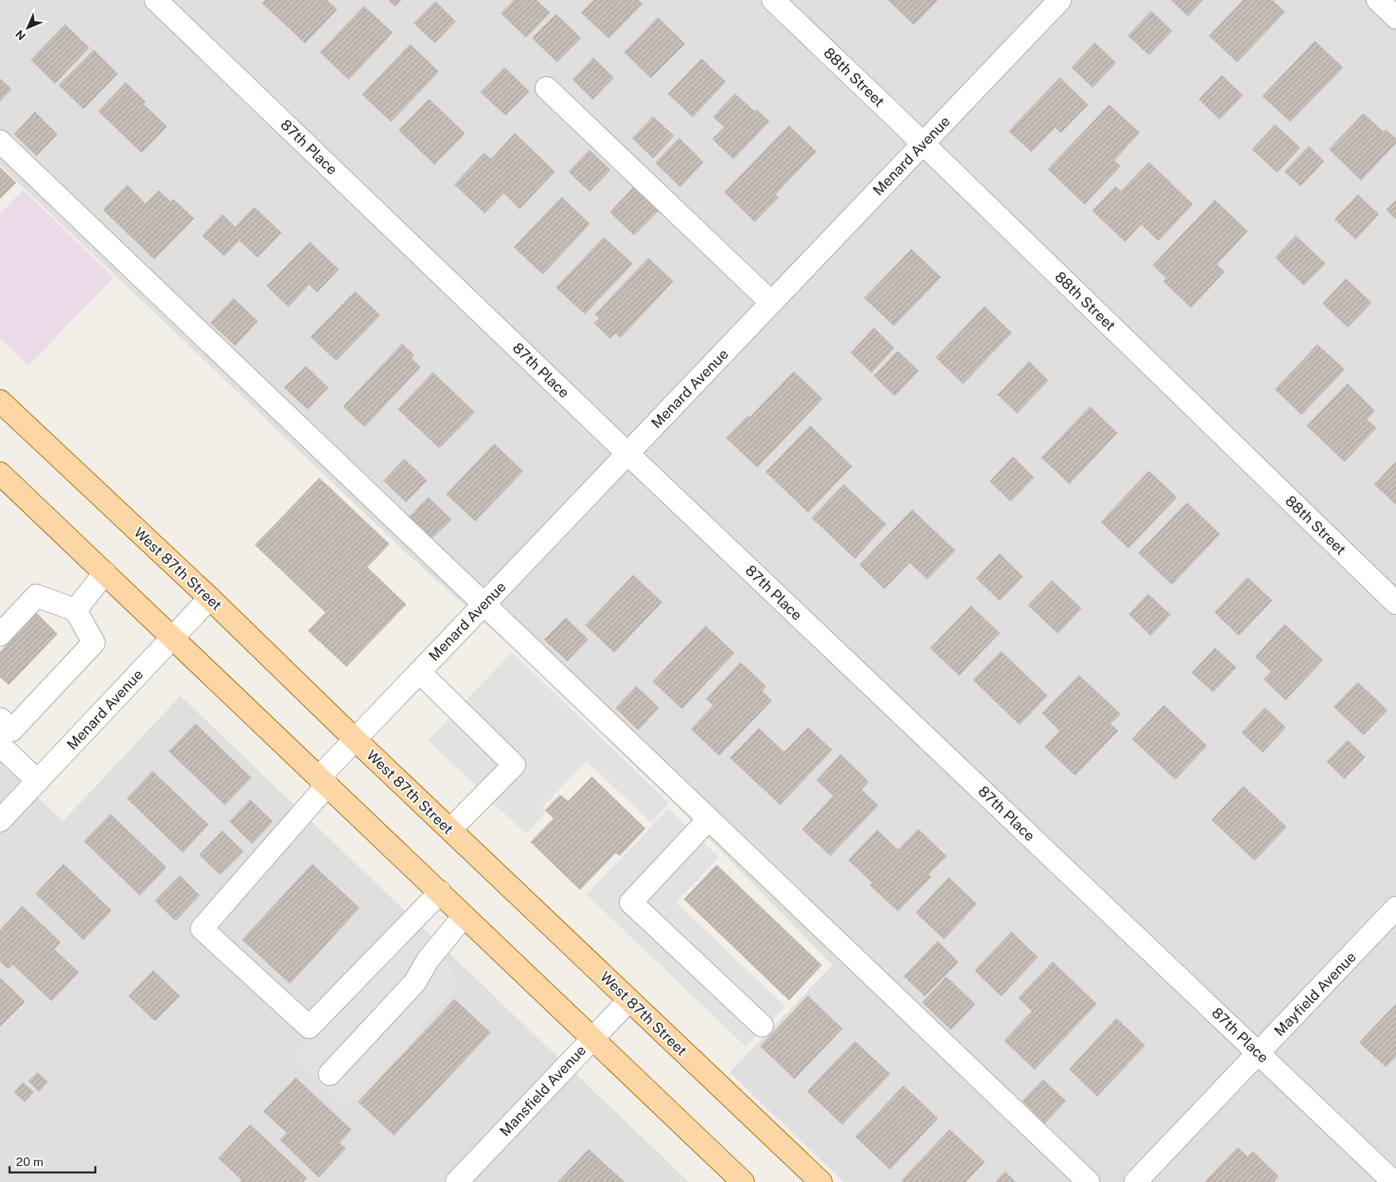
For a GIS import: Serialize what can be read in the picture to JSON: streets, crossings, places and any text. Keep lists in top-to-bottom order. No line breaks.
{"streets":{"main road":["West 87th Street"],"street":["88th Street","87th Place","Menard Avenue","Mayfield Avenue","Mansfield Avenue"]},"crossings":[["88th Street","Menard Avenue"],["87th Place","Menard Avenue"],["87th Place","Mayfield Avenue"],["Menard Avenue","West 87th Street"],["West 87th Street","Mansfield Avenue"]],"scale_bar":"20 m","north":"bottom left"}
